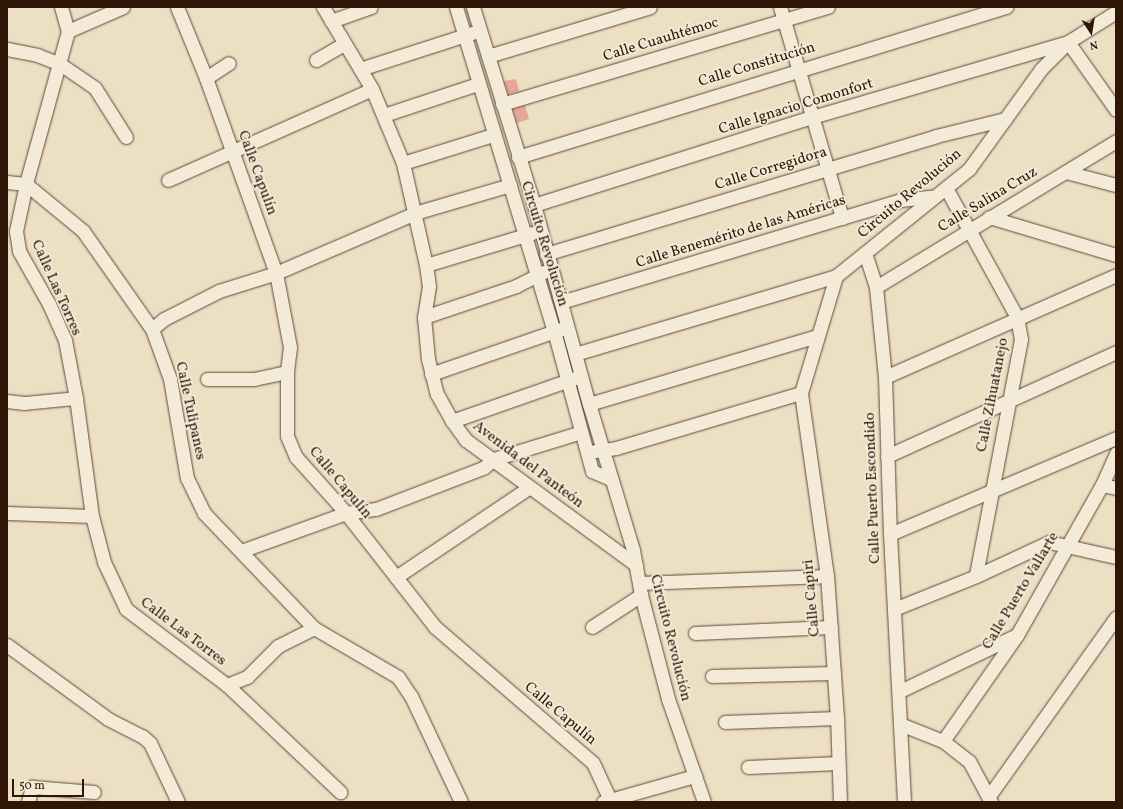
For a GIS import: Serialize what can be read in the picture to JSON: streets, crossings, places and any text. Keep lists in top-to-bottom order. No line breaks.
{"streets":{"street":["Calle Cuauhtémoc","Calle Constitución","Calle Ignacio Comonfort","Calle Corregidora","Calle Capulín","Circuito Revolución","Calle Salina Cruz","Calle Benemérito de las Américas","Calle Las Torres","Calle Zihuatanejo","Calle Tulipanes","Avenida del Panteón","Calle Puerto Escondido","Calle Puerto Vallarte","Calle Capiri"]},"crossings":[["Calle Cuauhtémoc","Circuito Revolución"],["Calle Constitución","Circuito Revolución"],["Calle Ignacio Comonfort","Circuito Revolución"],["Calle Corregidora","Circuito Revolución"],["Circuito Revolución","Calle Benemérito de las Américas"],["Circuito Revolución","Calle Zihuatanejo"],["Circuito Revolución","Avenida del Panteón"],["Circuito Revolución","Calle Puerto Escondido"],["Calle Salina Cruz","Calle Zihuatanejo"],["Calle Salina Cruz","Calle Puerto Escondido"],["Calle Las Torres","Calle Tulipanes"]],"scale_bar":"50 m","north":"bottom"}
